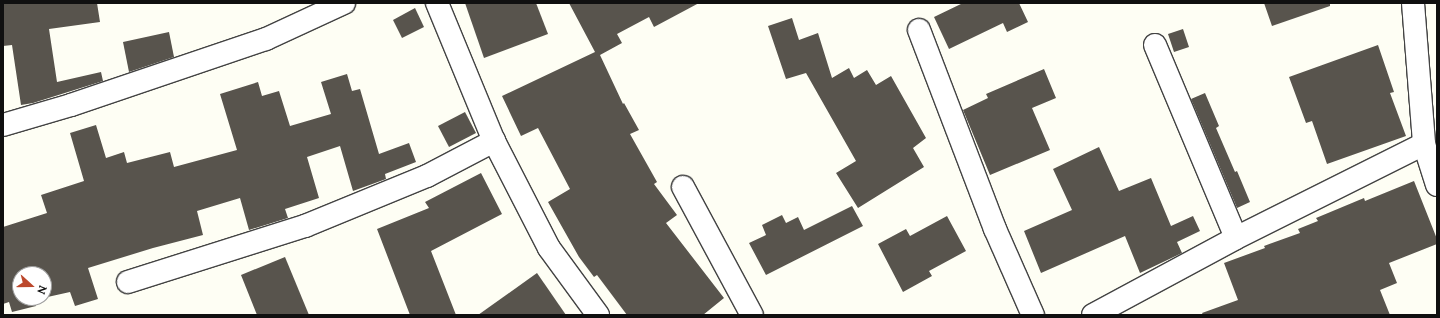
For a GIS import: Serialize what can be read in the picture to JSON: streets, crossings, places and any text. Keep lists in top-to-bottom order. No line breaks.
{"north":"right"}
